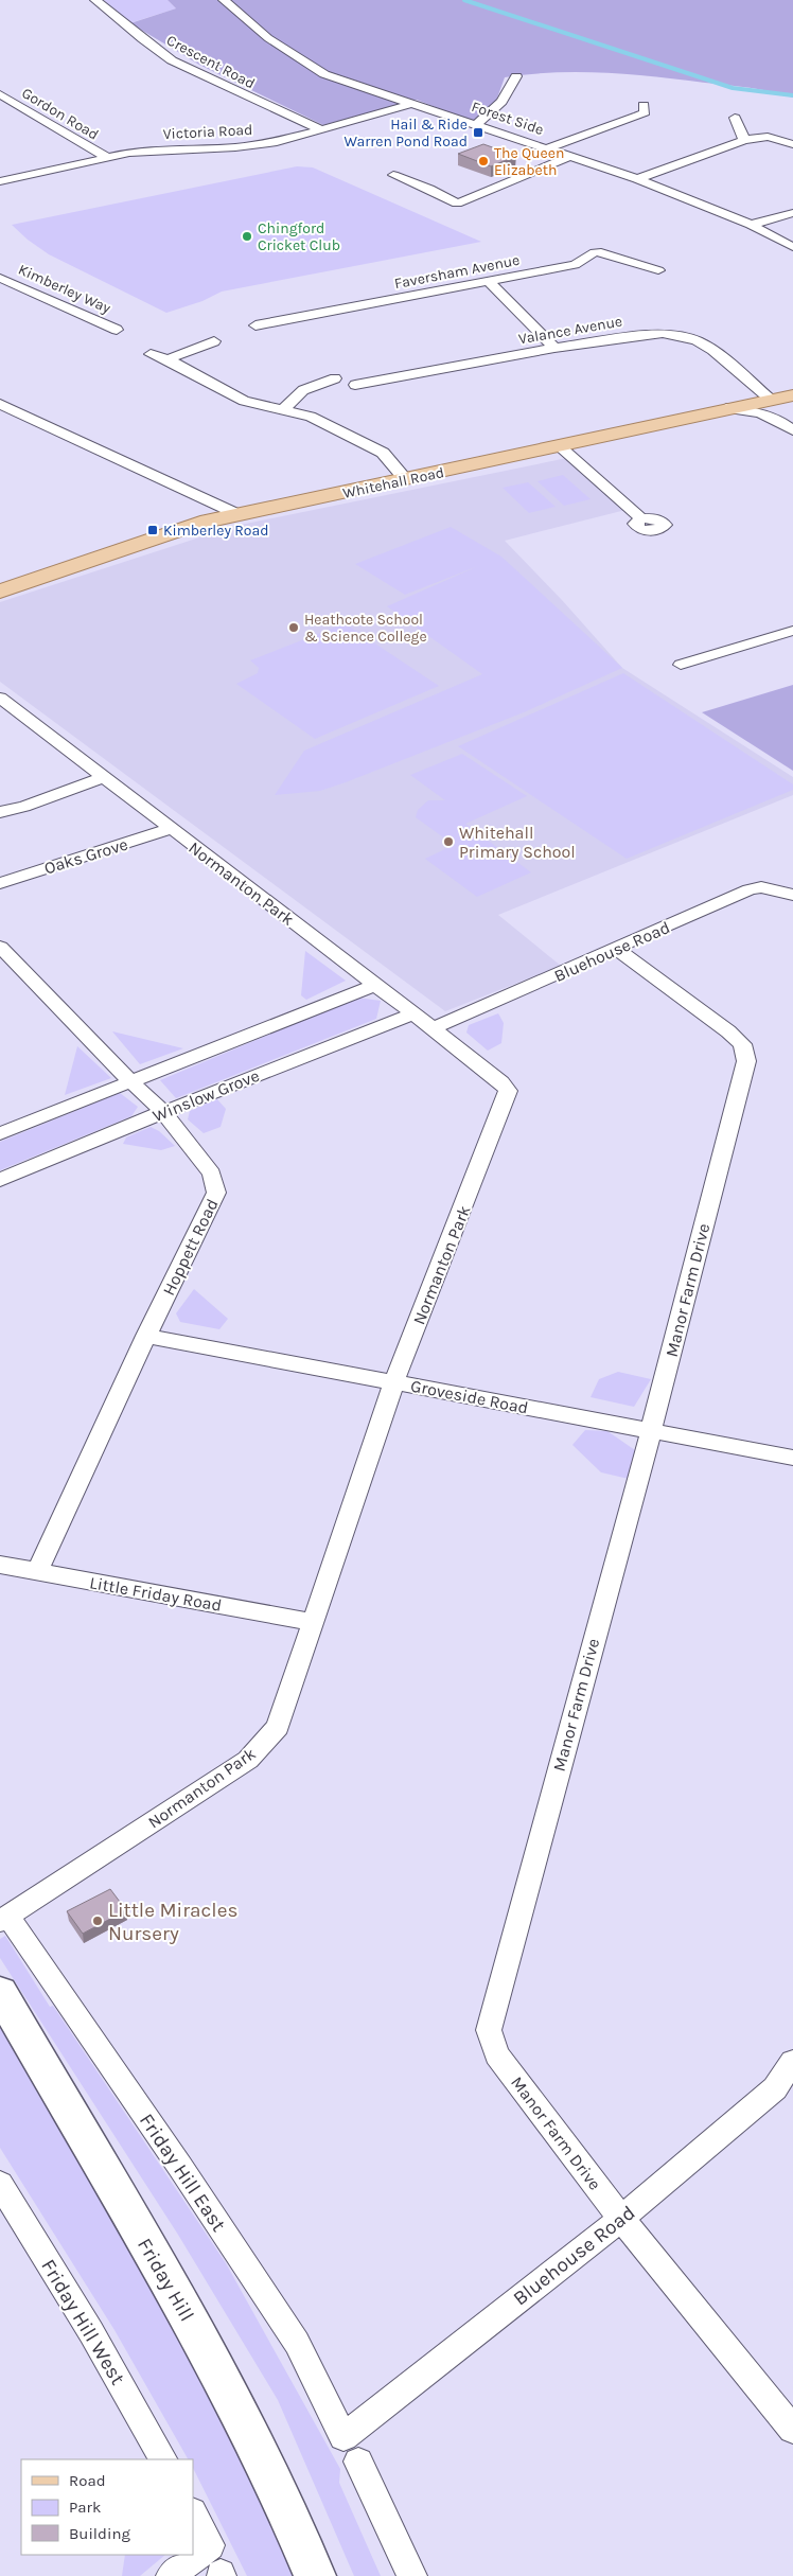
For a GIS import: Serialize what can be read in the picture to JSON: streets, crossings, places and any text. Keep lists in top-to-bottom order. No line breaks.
{"streets":{"main road":["Whitehall Road","Friday Hill"],"street":["Crescent Road","Gordon Road","Forest Side","Victoria Road","Faversham Avenue","Kimberley Way","Valance Avenue","Oaks Grove","Normanton Park","Bluehouse Road","Winslow Grove","Hoppett Road","Manor Farm Drive","Groveside Road","Little Friday Road","Friday Hill East","Friday Hill West"]},"crossings":[["Crescent Road","Victoria Road"],["Gordon Road","Victoria Road"],["Forest Side","Victoria Road"],["Valance Avenue","Whitehall Road"],["Oaks Grove","Normanton Park"],["Normanton Park","Bluehouse Road"],["Normanton Park","Winslow Grove"],["Normanton Park","Groveside Road"],["Normanton Park","Little Friday Road"],["Normanton Park","Friday Hill East"],["Bluehouse Road","Manor Farm Drive"],["Bluehouse Road","Friday Hill East"],["Winslow Grove","Hoppett Road"],["Hoppett Road","Groveside Road"],["Hoppett Road","Little Friday Road"],["Manor Farm Drive","Groveside Road"]],"places":{"transit":["Hail & Ride Warren Pond Road","Kimberley Road"],"other":["The Queen Elizabeth","Chingford Cricket Club","Heathcote School & Science College","Whitehall Primary School","Little Miracles Nursery"]},"legend":["Road","Park","Building"]}
